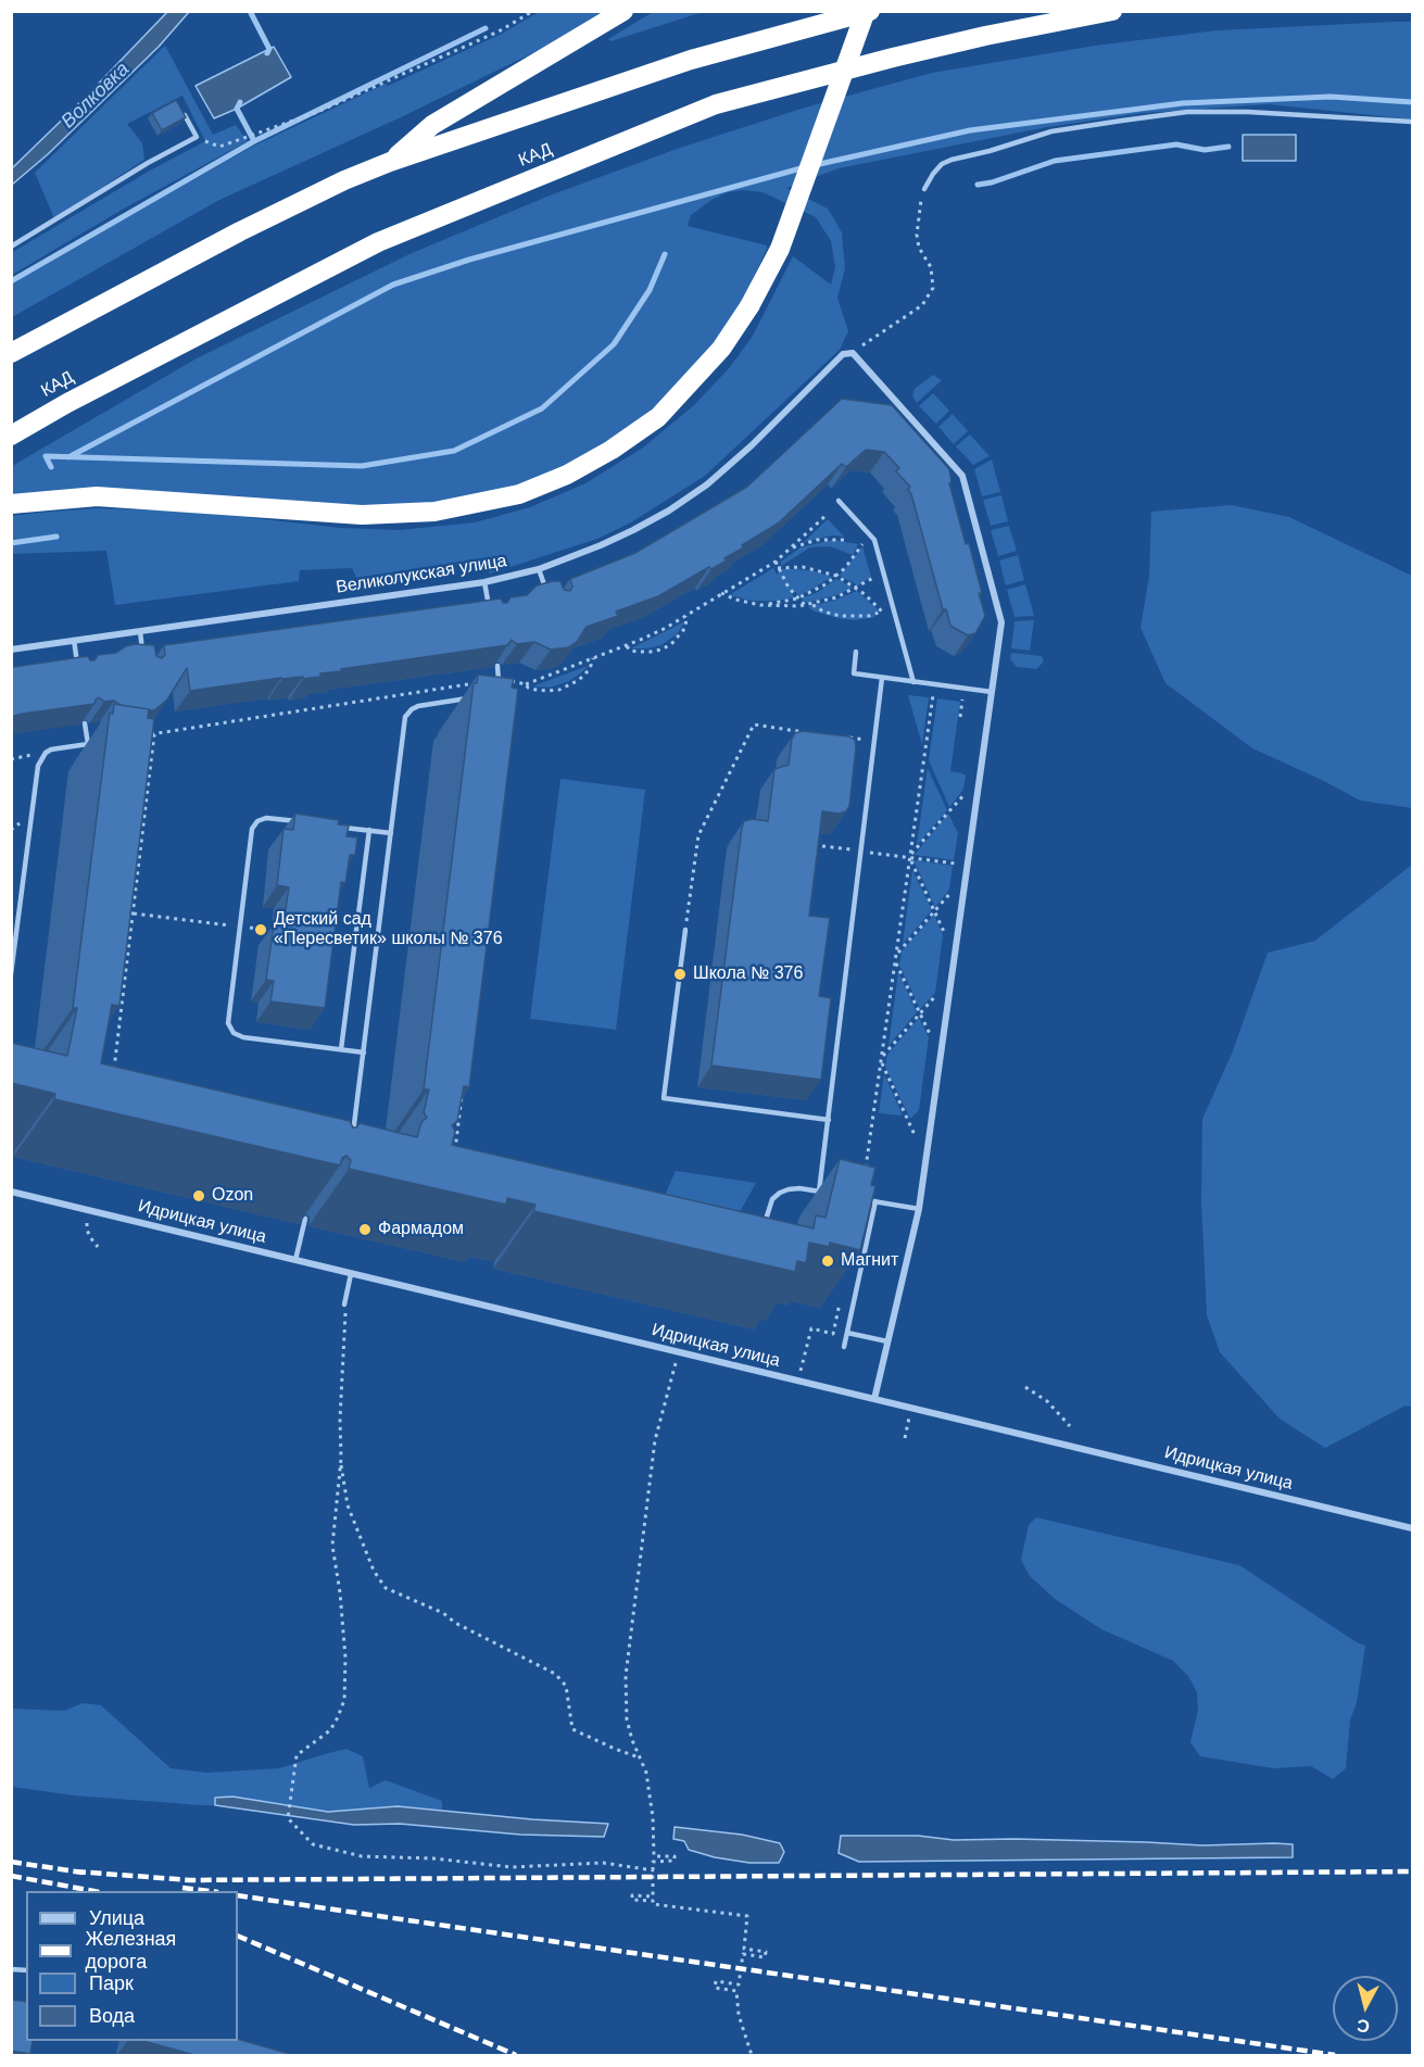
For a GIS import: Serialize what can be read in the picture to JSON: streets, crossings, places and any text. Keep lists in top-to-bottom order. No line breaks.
{"streets":{"highway":["КАД"],"street":["Великолукская улица","Идрицкая улица"]},"water":["Волковка"],"places":["Детский сад «Пересветик» школы № 376","Школа № 376","Ozon","Фармадом","Магнит"],"legend":["Улица","Железная дорога","Парк","Вода"],"north":"bottom"}
